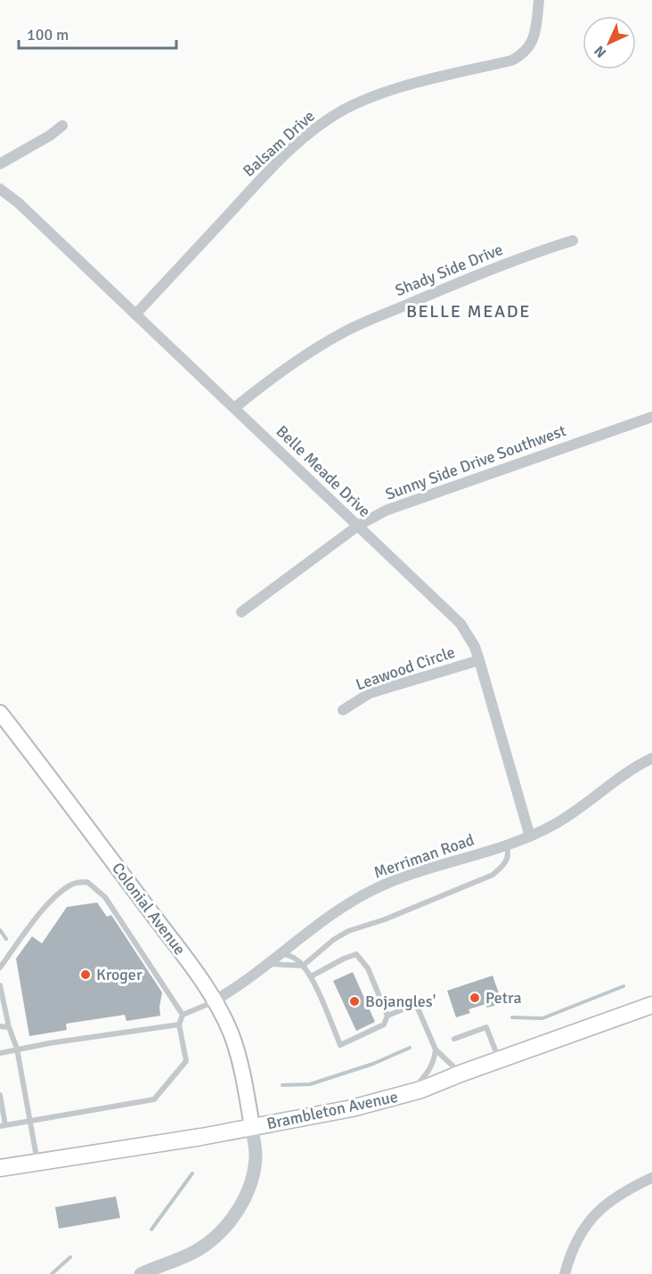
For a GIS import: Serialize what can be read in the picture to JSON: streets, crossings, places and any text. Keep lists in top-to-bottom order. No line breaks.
{"streets":{"main road":["Colonial Avenue","Brambleton Avenue"],"street":["Balsam Drive","Shady Side Drive","Sunny Side Drive Southwest","Belle Meade Drive","Leawood Circle","Merriman Road"]},"crossings":[["Balsam Drive","Belle Meade Drive"],["Shady Side Drive","Belle Meade Drive"],["Sunny Side Drive Southwest","Belle Meade Drive"],["Belle Meade Drive","Leawood Circle"],["Belle Meade Drive","Merriman Road"],["Merriman Road","Colonial Avenue"],["Colonial Avenue","Brambleton Avenue"]],"districts":["BELLE MEADE"],"places":["Kroger","Petra","Bojangles'"],"scale_bar":"100 m","north":"bottom left"}
